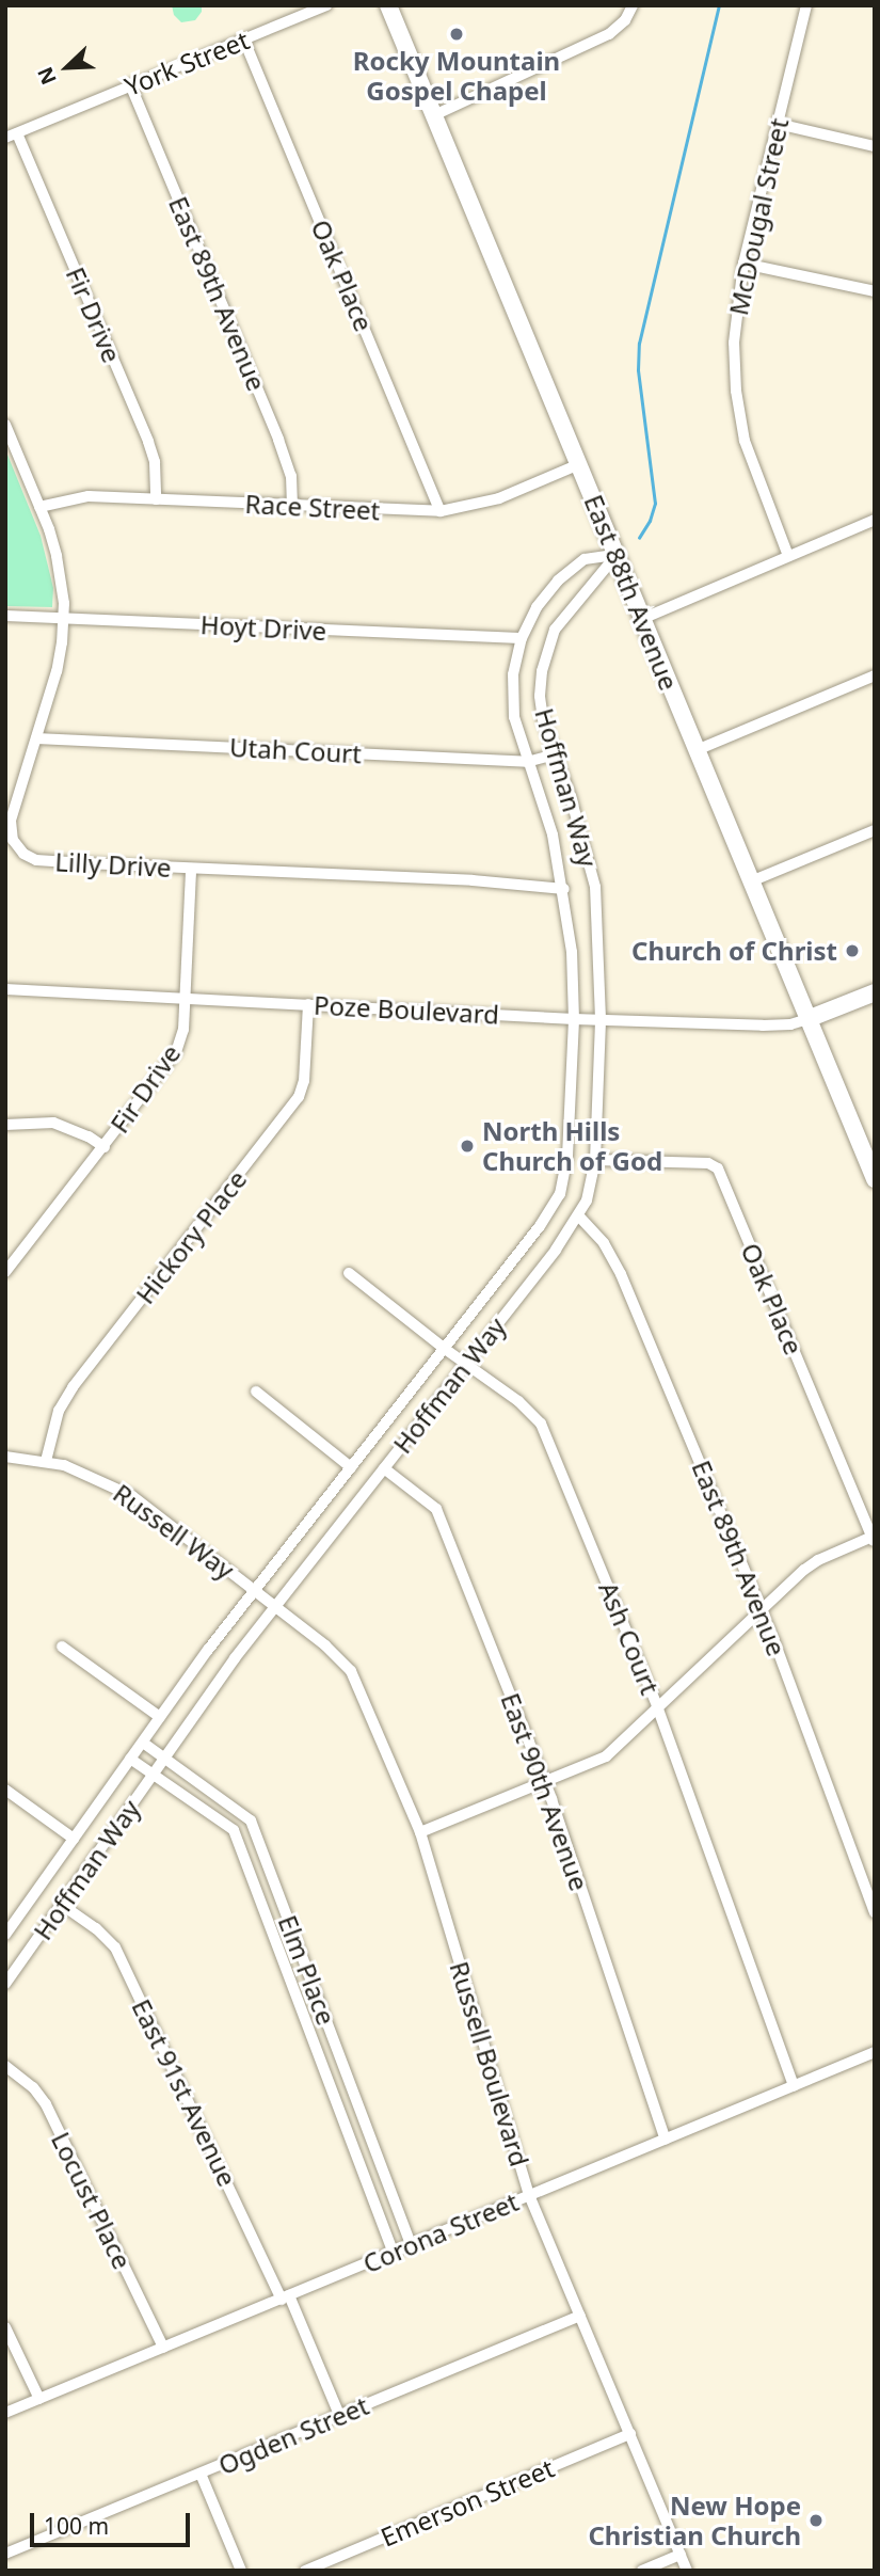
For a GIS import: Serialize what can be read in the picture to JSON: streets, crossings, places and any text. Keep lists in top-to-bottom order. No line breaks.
{"streets":{"main road":["East 88th Avenue"],"street":["York Street","McDougal Street","Oak Place","East 89th Avenue","Fir Drive","Race Street","Hoyt Drive","Utah Court","Hoffman Way","Lilly Drive","Poze Boulevard","Hickory Place","Russell Way","Ash Court","East 90th Avenue","Elm Place","Russell Boulevard","East 91st Avenue","Locust Place","Corona Street","Ogden Street","Emerson Street"]},"crossings":[["York Street","Oak Place"],["York Street","East 89th Avenue"],["York Street","Fir Drive"],["Oak Place","Race Street"],["Oak Place","Hoffman Way"],["East 89th Avenue","Race Street"],["East 89th Avenue","Hoffman Way"],["Fir Drive","Race Street"],["Fir Drive","Lilly Drive"],["Fir Drive","Poze Boulevard"],["Race Street","East 88th Avenue"],["Race Street","Lilly Drive"],["East 88th Avenue","Hoffman Way"],["East 88th Avenue","Poze Boulevard"],["Hoyt Drive","Hoffman Way"],["Hoyt Drive","Lilly Drive"],["Utah Court","Hoffman Way"],["Utah Court","Lilly Drive"],["Hoffman Way","Lilly Drive"],["Hoffman Way","Poze Boulevard"],["Hoffman Way","Russell Way"],["Hoffman Way","Ash Court"],["Hoffman Way","East 90th Avenue"],["Hoffman Way","Elm Place"],["Hoffman Way","Russell Boulevard"],["Hoffman Way","East 91st Avenue"],["Poze Boulevard","Hickory Place"],["Hickory Place","Russell Way"],["Russell Way","Russell Boulevard"],["Ash Court","Corona Street"],["East 90th Avenue","Corona Street"],["Elm Place","Corona Street"],["Russell Boulevard","Corona Street"],["Russell Boulevard","Ogden Street"],["Russell Boulevard","Emerson Street"],["East 91st Avenue","Corona Street"],["East 91st Avenue","Ogden Street"],["Locust Place","Corona Street"]],"places":["Rocky Mountain Gospel Chapel","Church of Christ","North Hills Church of God","New Hope Christian Church"],"scale_bar":"100 m","north":"bottom left"}
